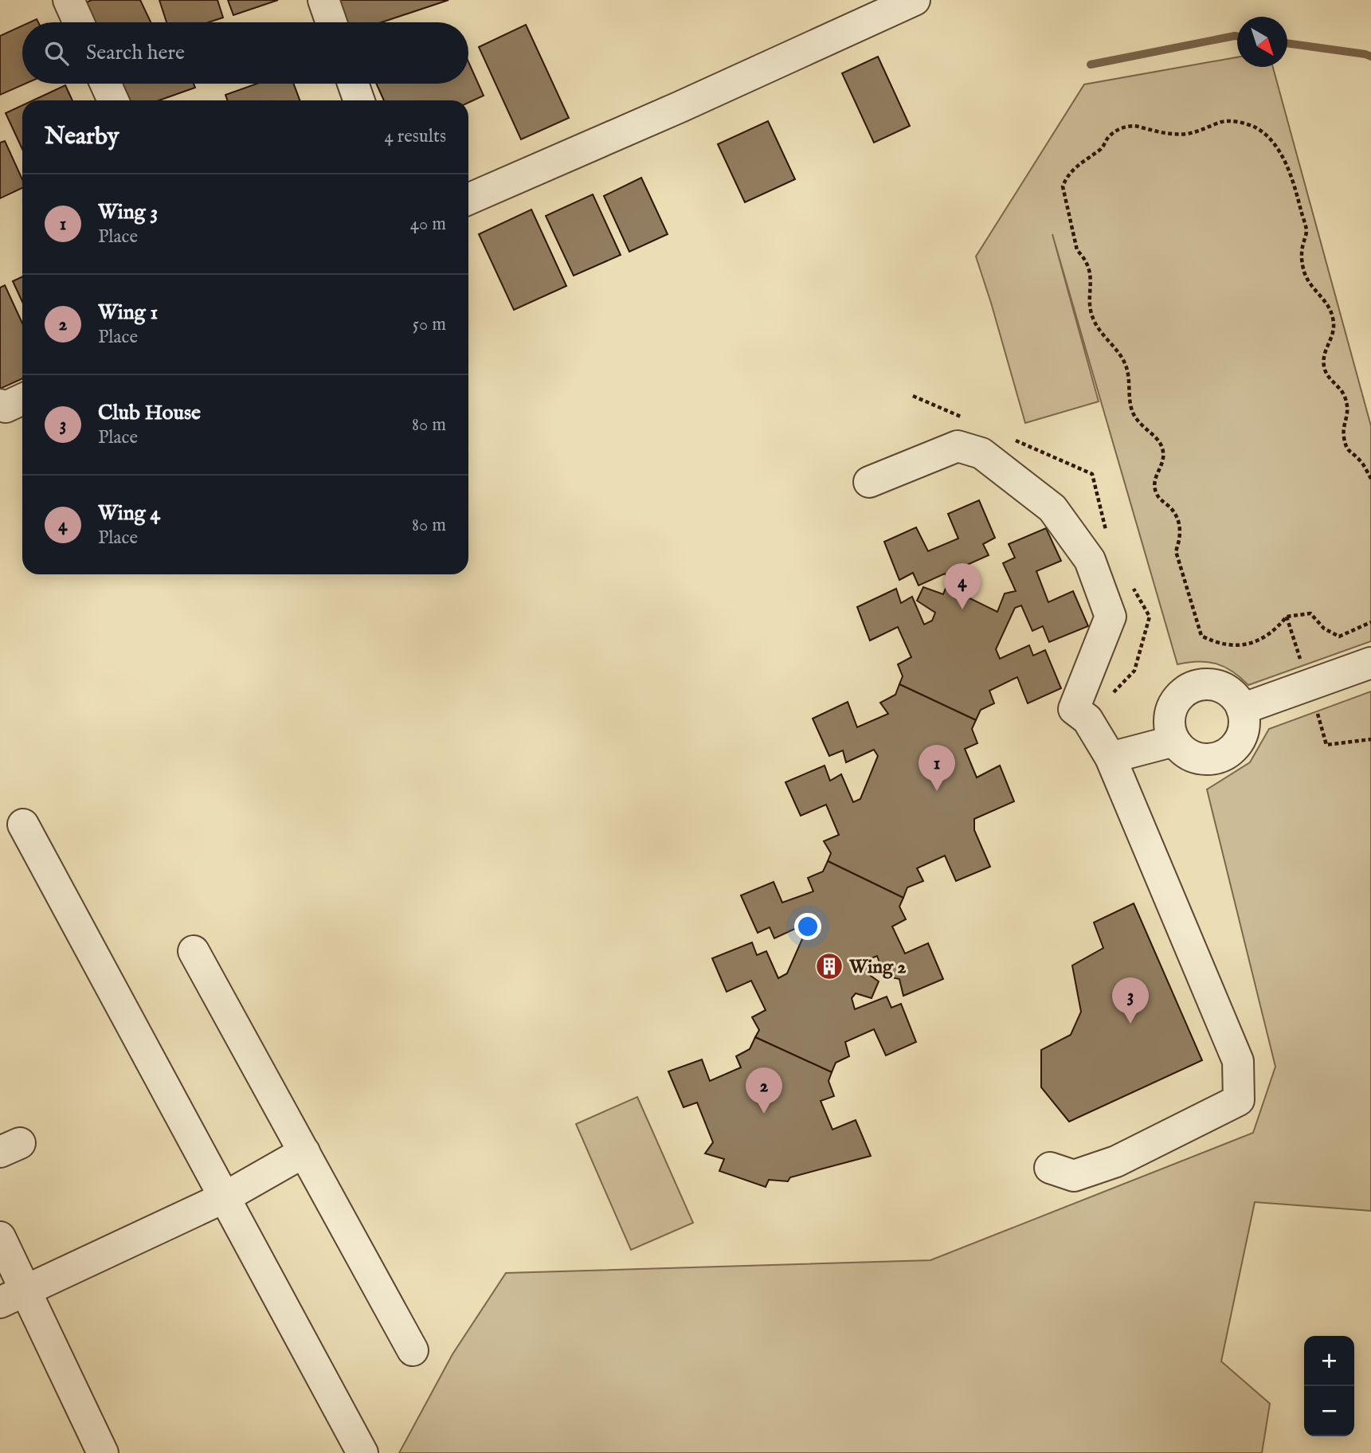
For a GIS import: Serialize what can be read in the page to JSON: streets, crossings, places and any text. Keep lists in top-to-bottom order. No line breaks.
{"places":{"building":["Wing 2"]},"north":"bottom right","page":{"search":"Search here","heading":["Nearby","4 results"],"list":[{"mark":"1","name":"Wing 3","note":"Place","value":"40 m"},{"mark":"2","name":"Wing 1","note":"Place","value":"50 m"},{"mark":"3","name":"Club House","note":"Place","value":"80 m"},{"mark":"4","name":"Wing 4","note":"Place","value":"80 m"}],"pins":["4","1","3","2"],"map_buttons":["+","−"]}}
